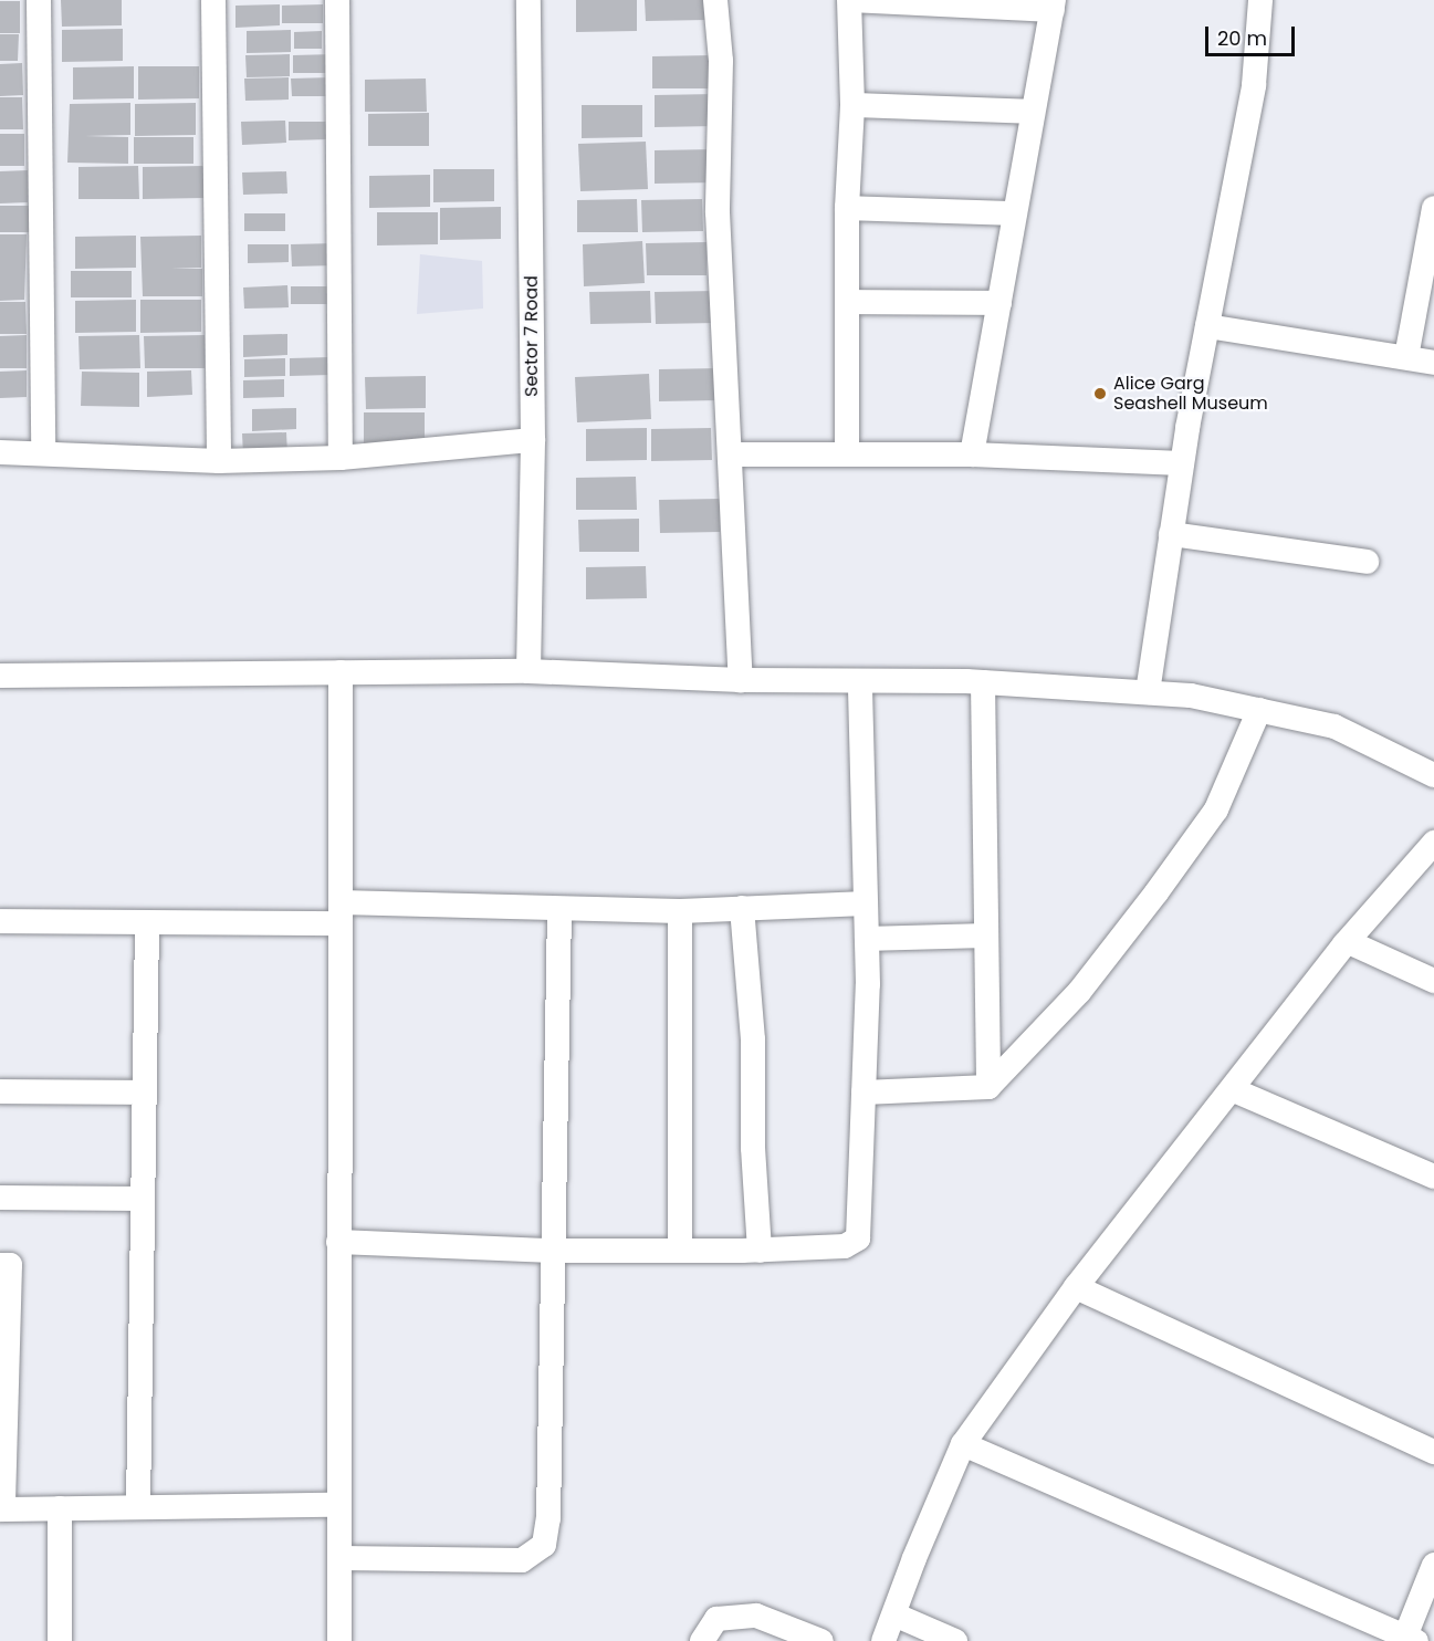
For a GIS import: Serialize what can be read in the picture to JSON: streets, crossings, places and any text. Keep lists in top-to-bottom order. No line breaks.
{"streets":{"street":["Sector 7 Road"]},"places":["Alice Garg Seashell Museum"],"scale_bar":"20 m"}
